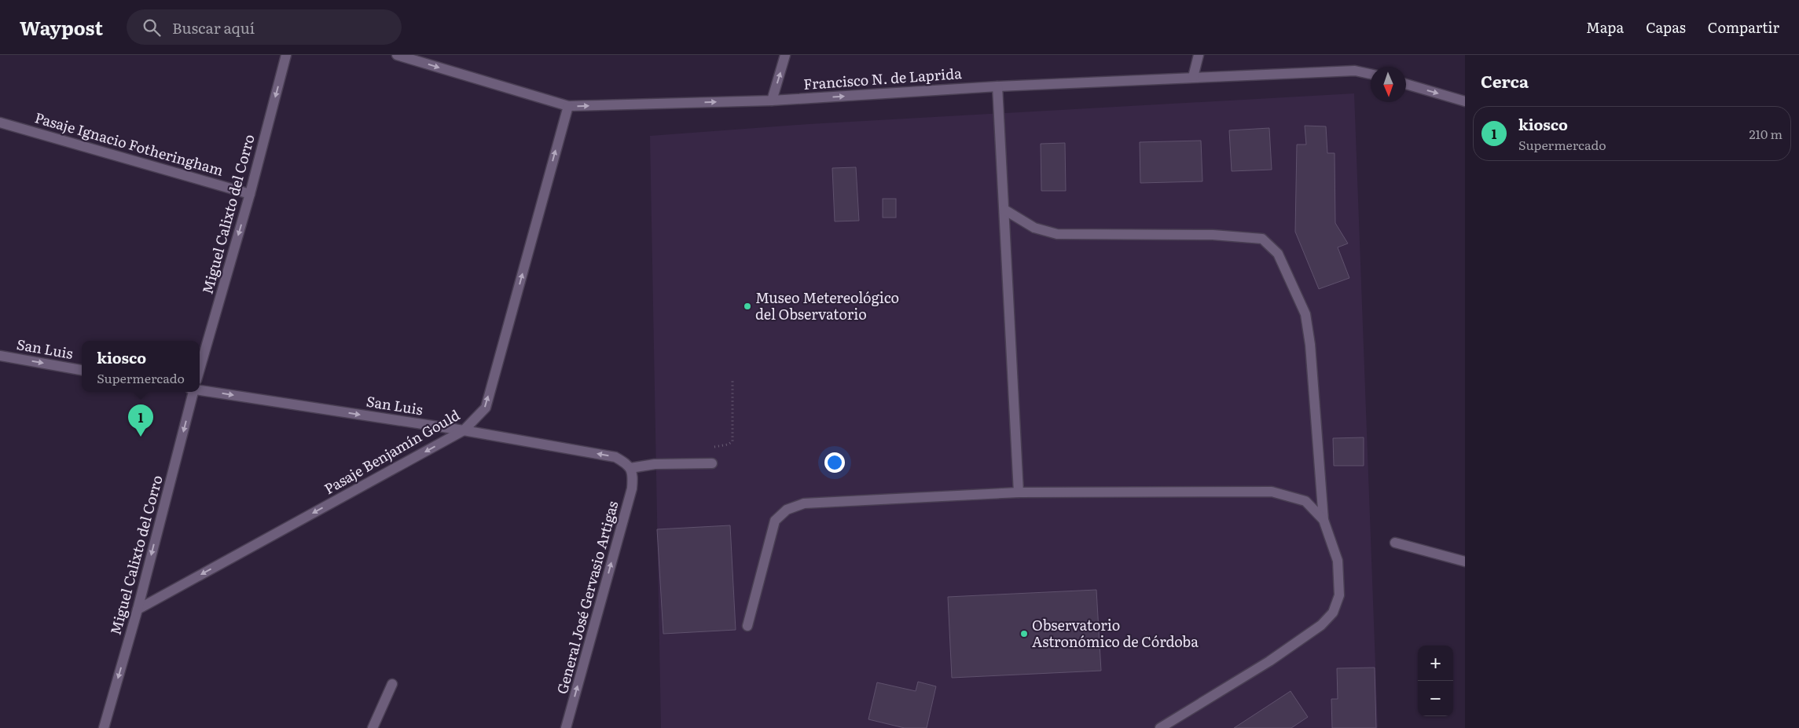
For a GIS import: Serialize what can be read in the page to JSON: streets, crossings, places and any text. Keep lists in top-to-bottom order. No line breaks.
{"streets":{"street":["Francisco N. de Laprida","Pasaje Ignacio Fotheringham","Miguel Calixto del Corro","San Luis","Pasaje Benjamín Gould","General José Gervasio Artigas"]},"crossings":[["Francisco N. de Laprida","Pasaje Benjamín Gould"],["Pasaje Ignacio Fotheringham","Miguel Calixto del Corro"],["Miguel Calixto del Corro","Pasaje Benjamín Gould"],["San Luis","Pasaje Benjamín Gould"],["San Luis","General José Gervasio Artigas"]],"one_way":["Francisco N. de Laprida","Miguel Calixto del Corro","General José Gervasio Artigas"],"places":["Museo Metereológico del Observatorio","Observatorio Astronómico de Córdoba"],"north":"bottom","page":{"header":"Waypost","search":"Buscar aquí","nav":["Mapa","Capas","Compartir"],"heading":"Cerca","list":[{"mark":"1","name":"kiosco","note":"Supermercado","value":"210 m"}],"popup":["kiosco","Supermercado"],"pins":"1","map_buttons":["+","−"]}}
